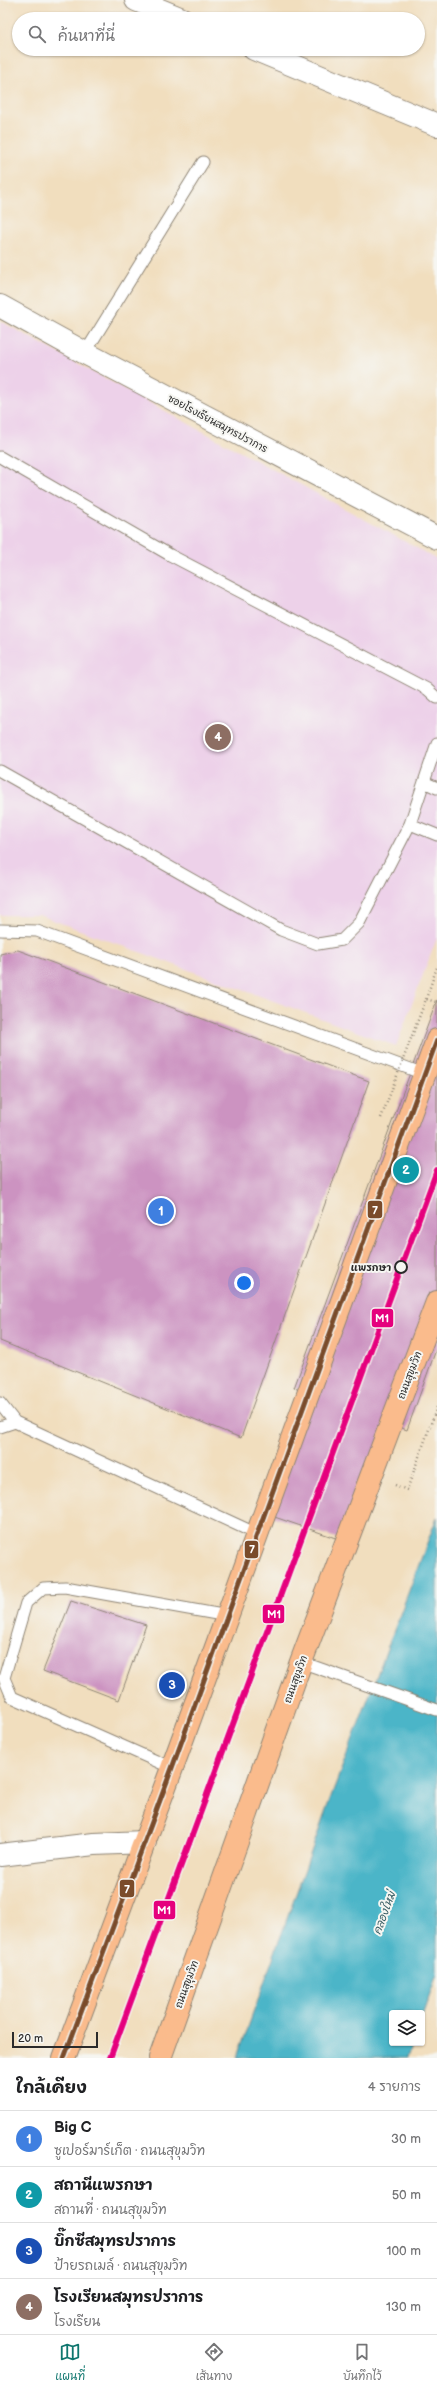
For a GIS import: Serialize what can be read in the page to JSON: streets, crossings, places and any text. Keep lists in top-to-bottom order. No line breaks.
{"streets":{"highway":["ถนนสุขุมวิท"],"street":["ซอยโรงเรียนสมุทรปราการ"]},"water":["คลองใหม่"],"places":["แพรกษา"],"lines":["transit line 7","transit line M1"],"scale_bar":"20 m","page":{"search":"ค้นหาที่นี่","pins":["4","2","1","3"],"scale":"20 m","heading":["ใกล้เคียง","4 รายการ"],"list":[{"mark":"1","name":"Big C","note":"ซูเปอร์มาร์เก็ต · ถนนสุขุมวิท","value":"30 m"},{"mark":"2","name":"สถานีแพรกษา","note":"สถานที่ · ถนนสุขุมวิท","value":"50 m"},{"mark":"3","name":"บิ๊กซีสมุทรปราการ","note":"ป้ายรถเมล์ · ถนนสุขุมวิท","value":"100 m"},{"mark":"4","name":"โรงเรียนสมุทรปราการ","note":"โรงเรียน","value":"130 m"}],"nav":["แผนที่","เส้นทาง","บันทึกไว้"]}}
